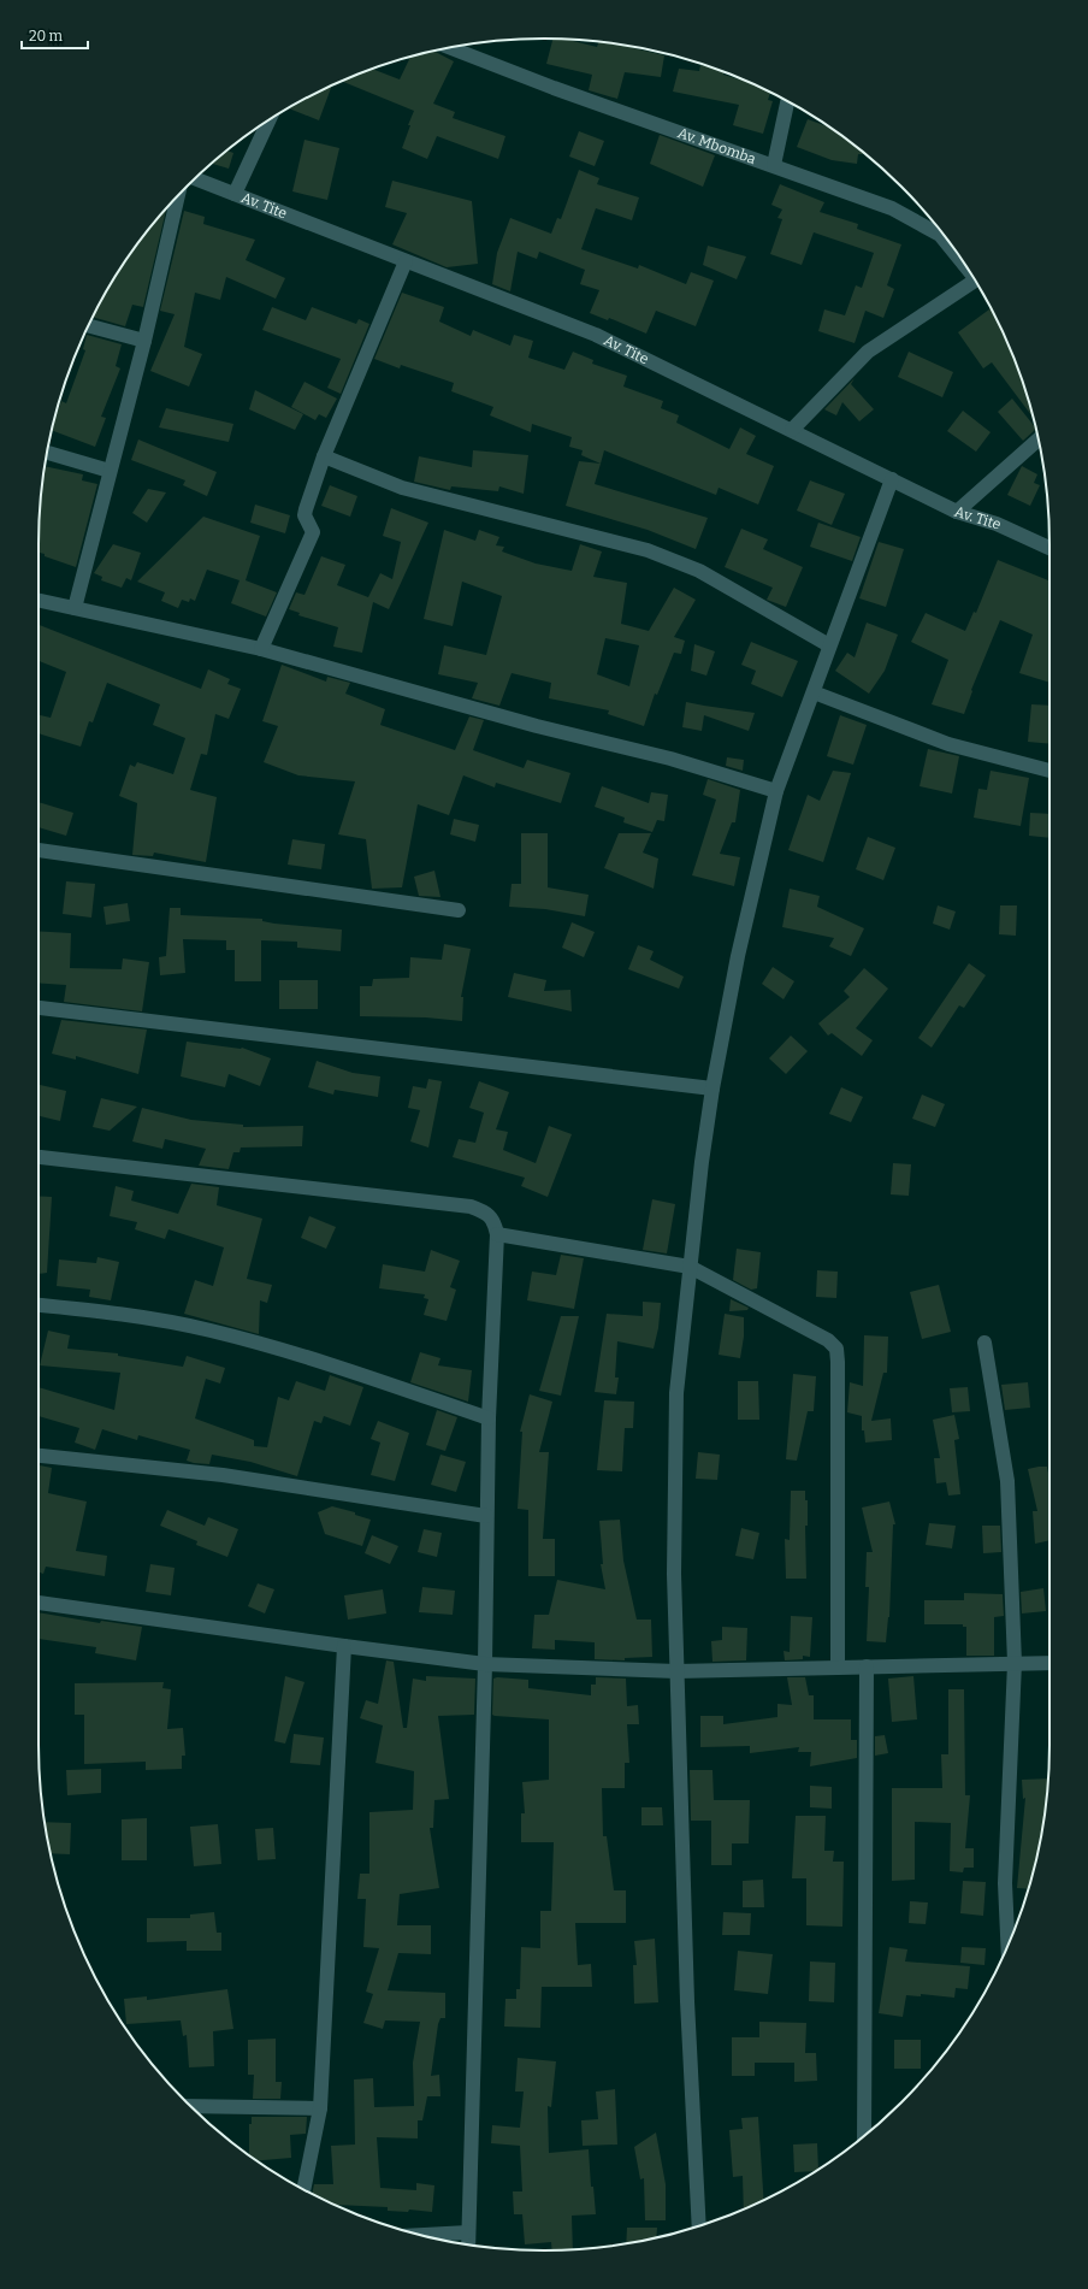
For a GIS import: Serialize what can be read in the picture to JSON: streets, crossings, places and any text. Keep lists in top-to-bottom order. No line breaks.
{"streets":{"street":["Av. Mbomba","Av. Tite"]},"scale_bar":"20 m"}
